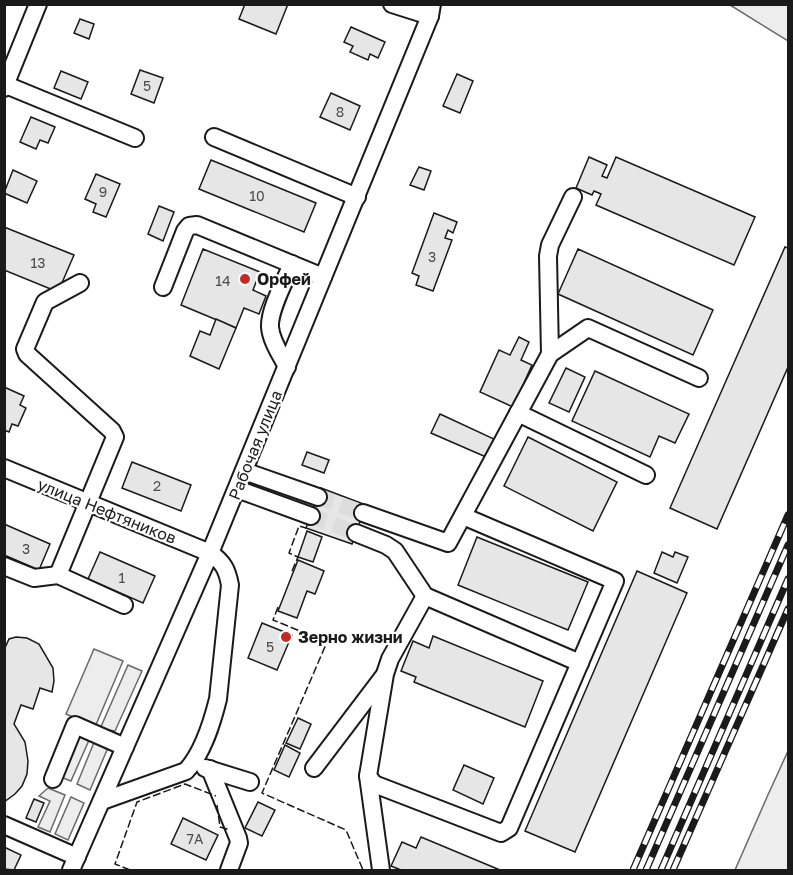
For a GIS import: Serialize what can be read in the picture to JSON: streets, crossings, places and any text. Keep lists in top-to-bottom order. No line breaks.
{"streets":{"street":["Рабочая улица","улица Нефтяников"]},"crossings":[["Рабочая улица","улица Нефтяников"]],"places":["Орфей","Зерно жизни"],"house_numbers":["5","8","9","10","3","13","14","2","3","1","5","7А"]}
